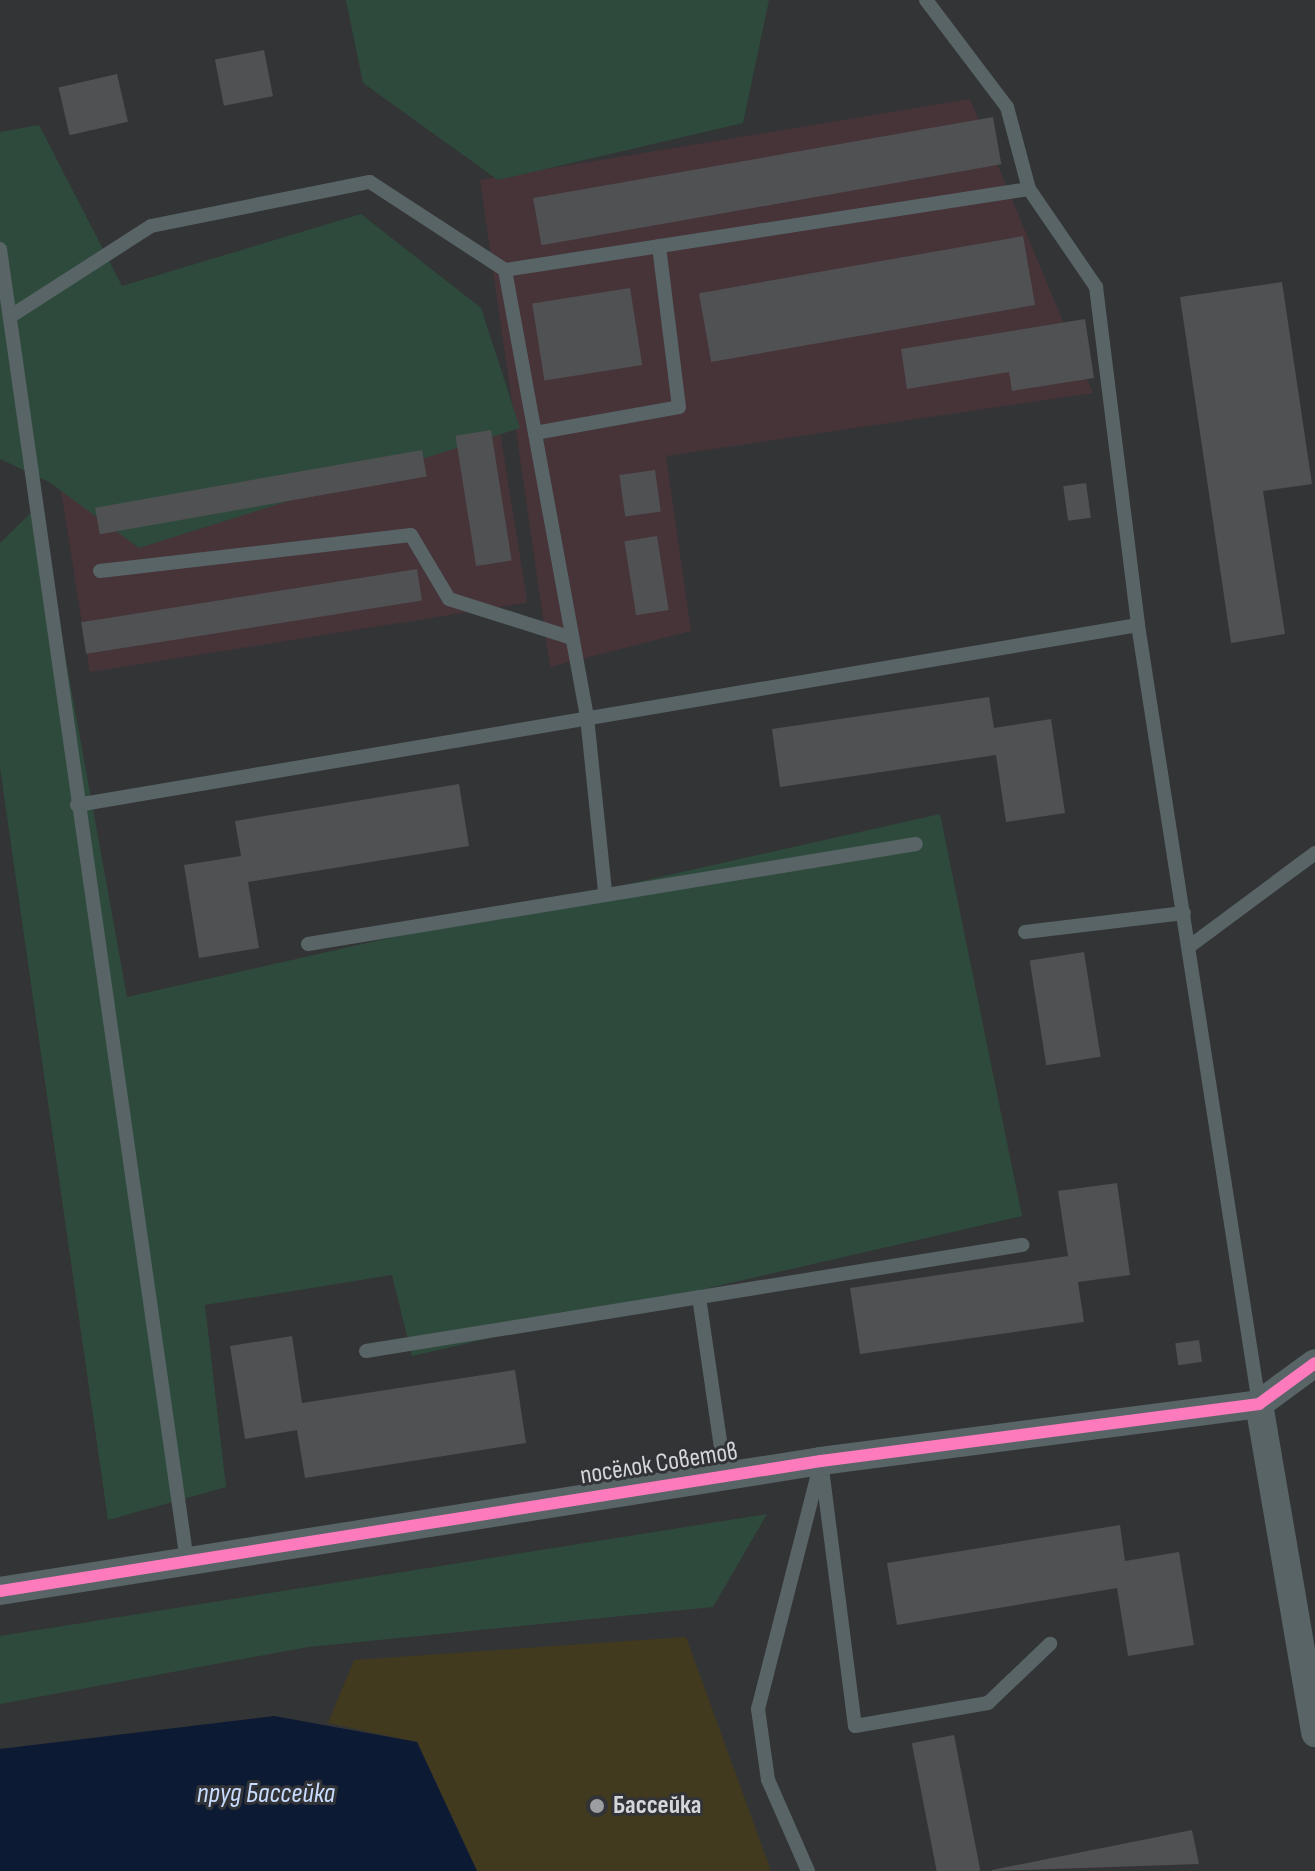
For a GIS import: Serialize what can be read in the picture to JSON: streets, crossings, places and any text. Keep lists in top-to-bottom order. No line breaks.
{"streets":{"street":["посёлок Советов"]},"water":["пруд Бассейка"],"places":["Бассейка"]}
